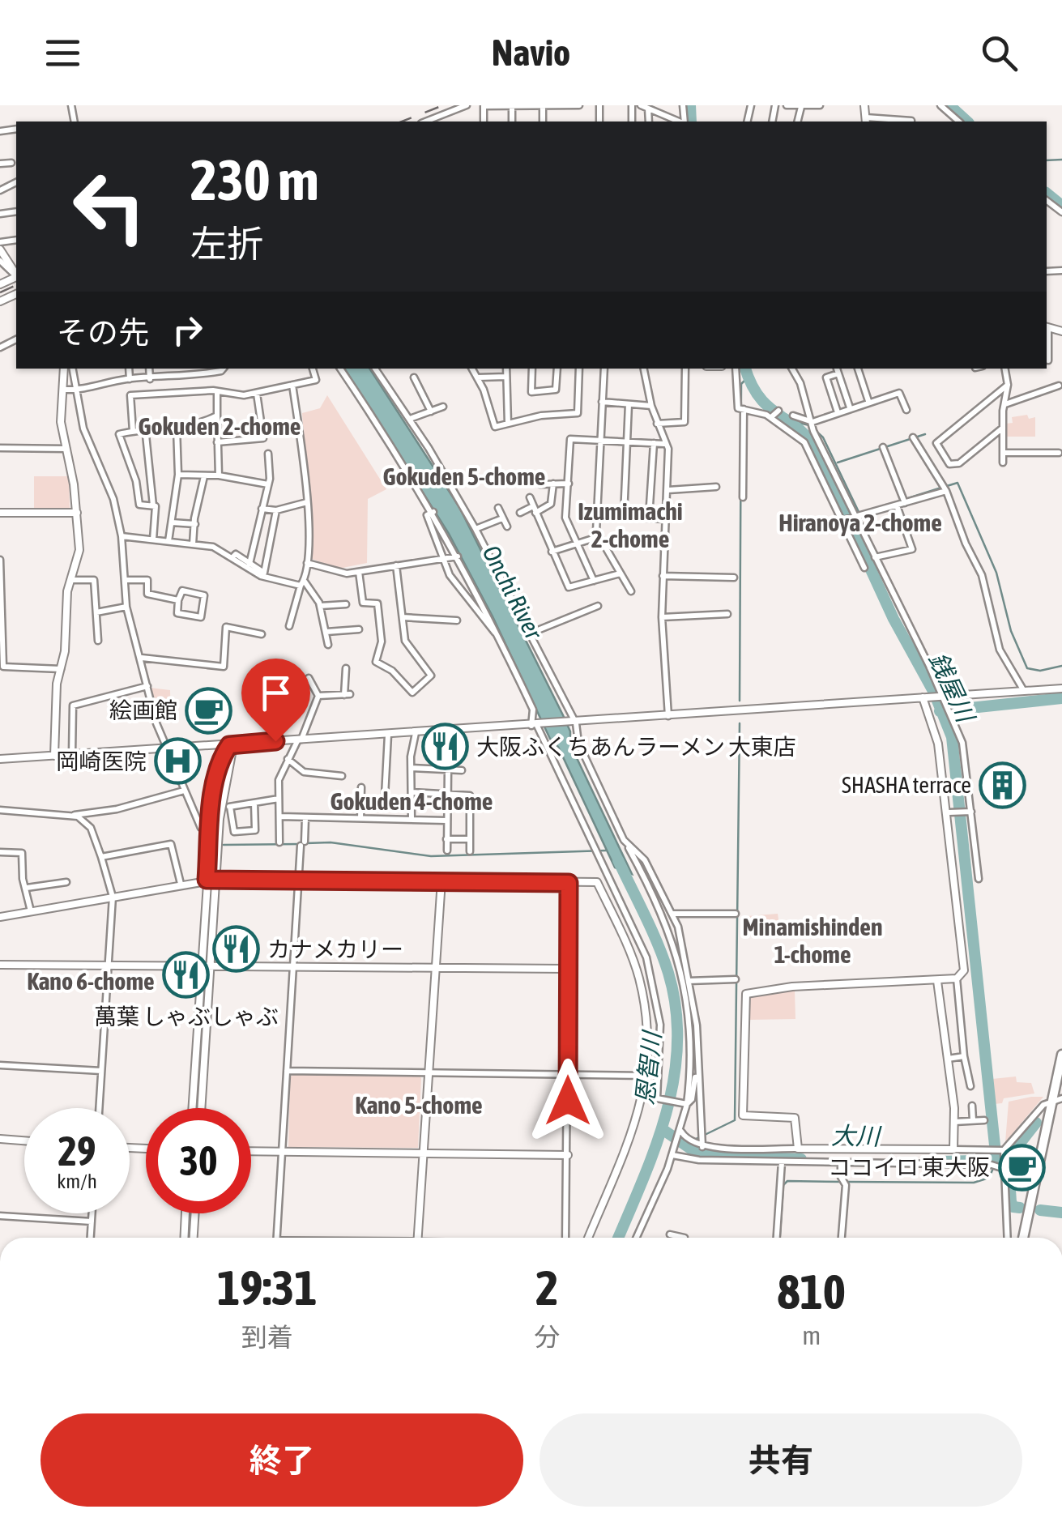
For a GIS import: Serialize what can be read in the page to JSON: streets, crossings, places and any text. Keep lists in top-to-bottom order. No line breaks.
{"districts":["Gokuden 2-chome","Gokuden 5-chome","Izumimachi 2-chome","Hiranoya 2-chome","Gokuden 4-chome","Minamishinden 1-chome","Kano 6-chome","Kano 5-chome"],"water":["Onchi River","銭屋川","恩智川","大川"],"places":{"cafe":["絵画館","ココイロ 東大阪"],"restaurant":["大阪ふくちあんラーメン 大東店","カナメカリー","萬葉 しゃぶしゃぶ"],"hospital":["岡崎医院"],"building":["SHASHA terrace"]},"page":{"header":"Navio","turn":["230 m","左折"],"then":"その先","speed":"29 km/h","limit":"30","eta":["19:31","到着","2","分","810","m"],"buttons":["終了","共有"]}}
